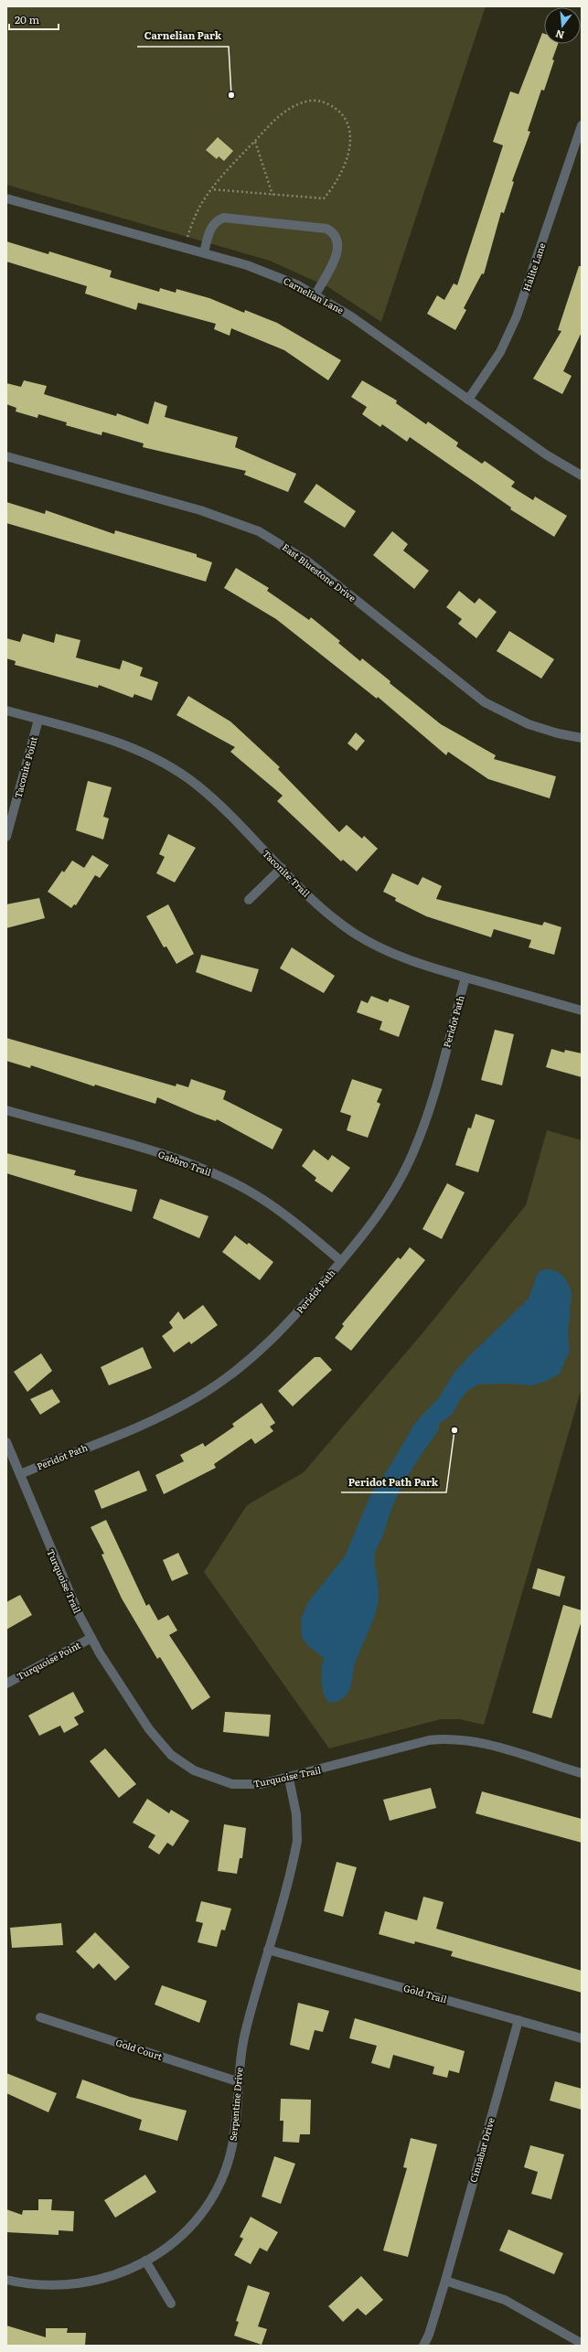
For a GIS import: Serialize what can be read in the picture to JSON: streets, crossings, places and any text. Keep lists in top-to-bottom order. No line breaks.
{"streets":{"street":["Halite Lane","Carnelian Lane","East Bluestone Drive","Taconite Point","Taconite Trail","Peridot Path","Gabbro Trail","Turquoise Trail","Turquoise Point","Gold Trail","Gold Court","Serpentine Drive","Cinnabar Drive"]},"crossings":[["Halite Lane","Carnelian Lane"],["Taconite Point","Taconite Trail"],["Taconite Trail","Peridot Path"],["Peridot Path","Gabbro Trail"],["Peridot Path","Turquoise Trail"],["Turquoise Trail","Turquoise Point"],["Turquoise Trail","Serpentine Drive"],["Gold Trail","Serpentine Drive"],["Gold Trail","Cinnabar Drive"],["Gold Court","Serpentine Drive"]],"places":["Carnelian Park","Peridot Path Park"],"scale_bar":"20 m","north":"bottom"}
